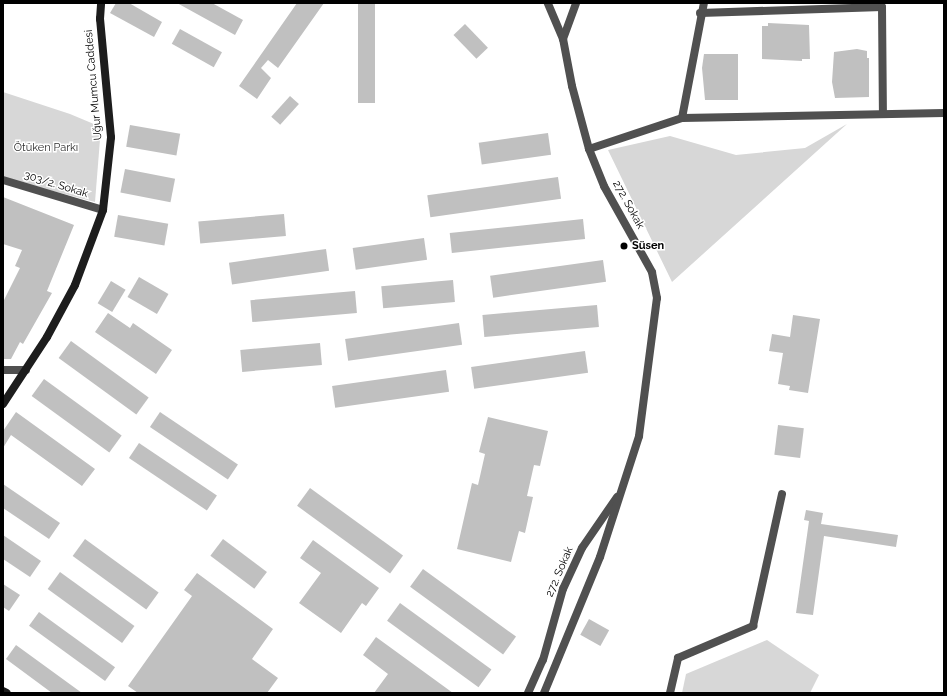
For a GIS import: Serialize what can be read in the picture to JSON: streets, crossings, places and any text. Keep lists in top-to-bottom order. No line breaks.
{"streets":{"main road":["Uğur Mumcu Caddesi"],"street":["303/2. Sokak","272. Sokak"]},"crossings":[["Uğur Mumcu Caddesi","303/2. Sokak"]],"parks":["Ötüken Parkı"],"places":["Süsen"]}
